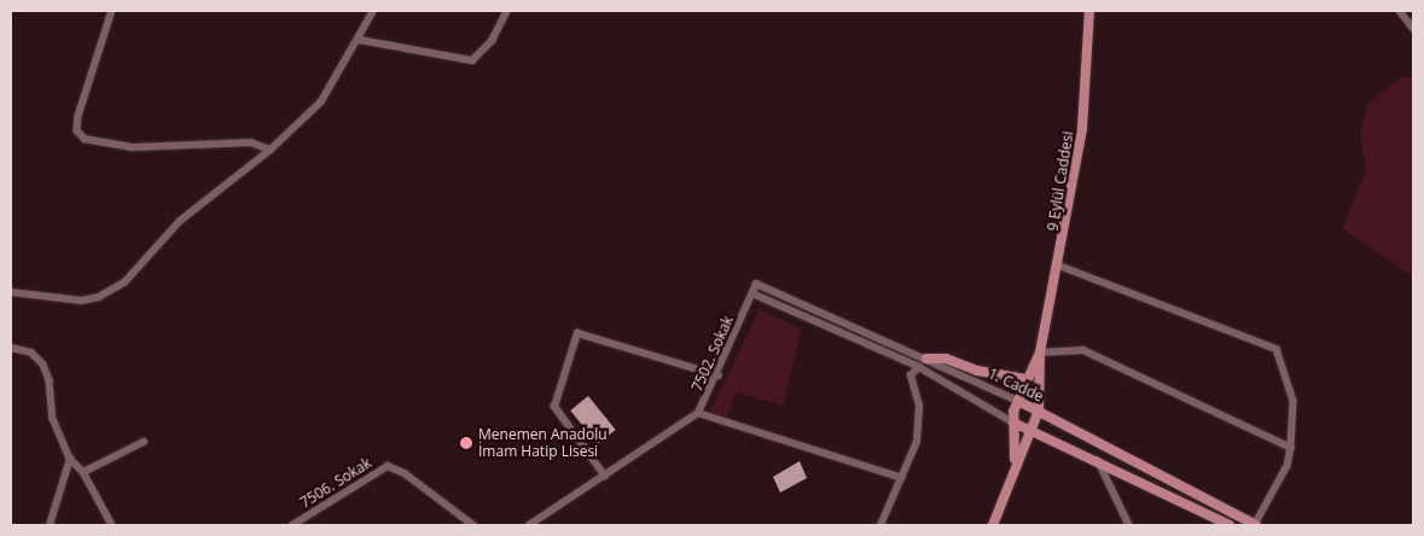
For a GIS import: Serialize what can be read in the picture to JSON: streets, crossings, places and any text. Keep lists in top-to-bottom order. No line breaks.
{"streets":{"main road":["9 Eylül Caddesi","1. Cadde"],"street":["7502. Sokak","7506. Sokak"]},"crossings":[["9 Eylül Caddesi","1. Cadde"],["7502. Sokak","1. Cadde"]],"places":["Menemen Anadolu İmam Hatip Lisesi"]}
